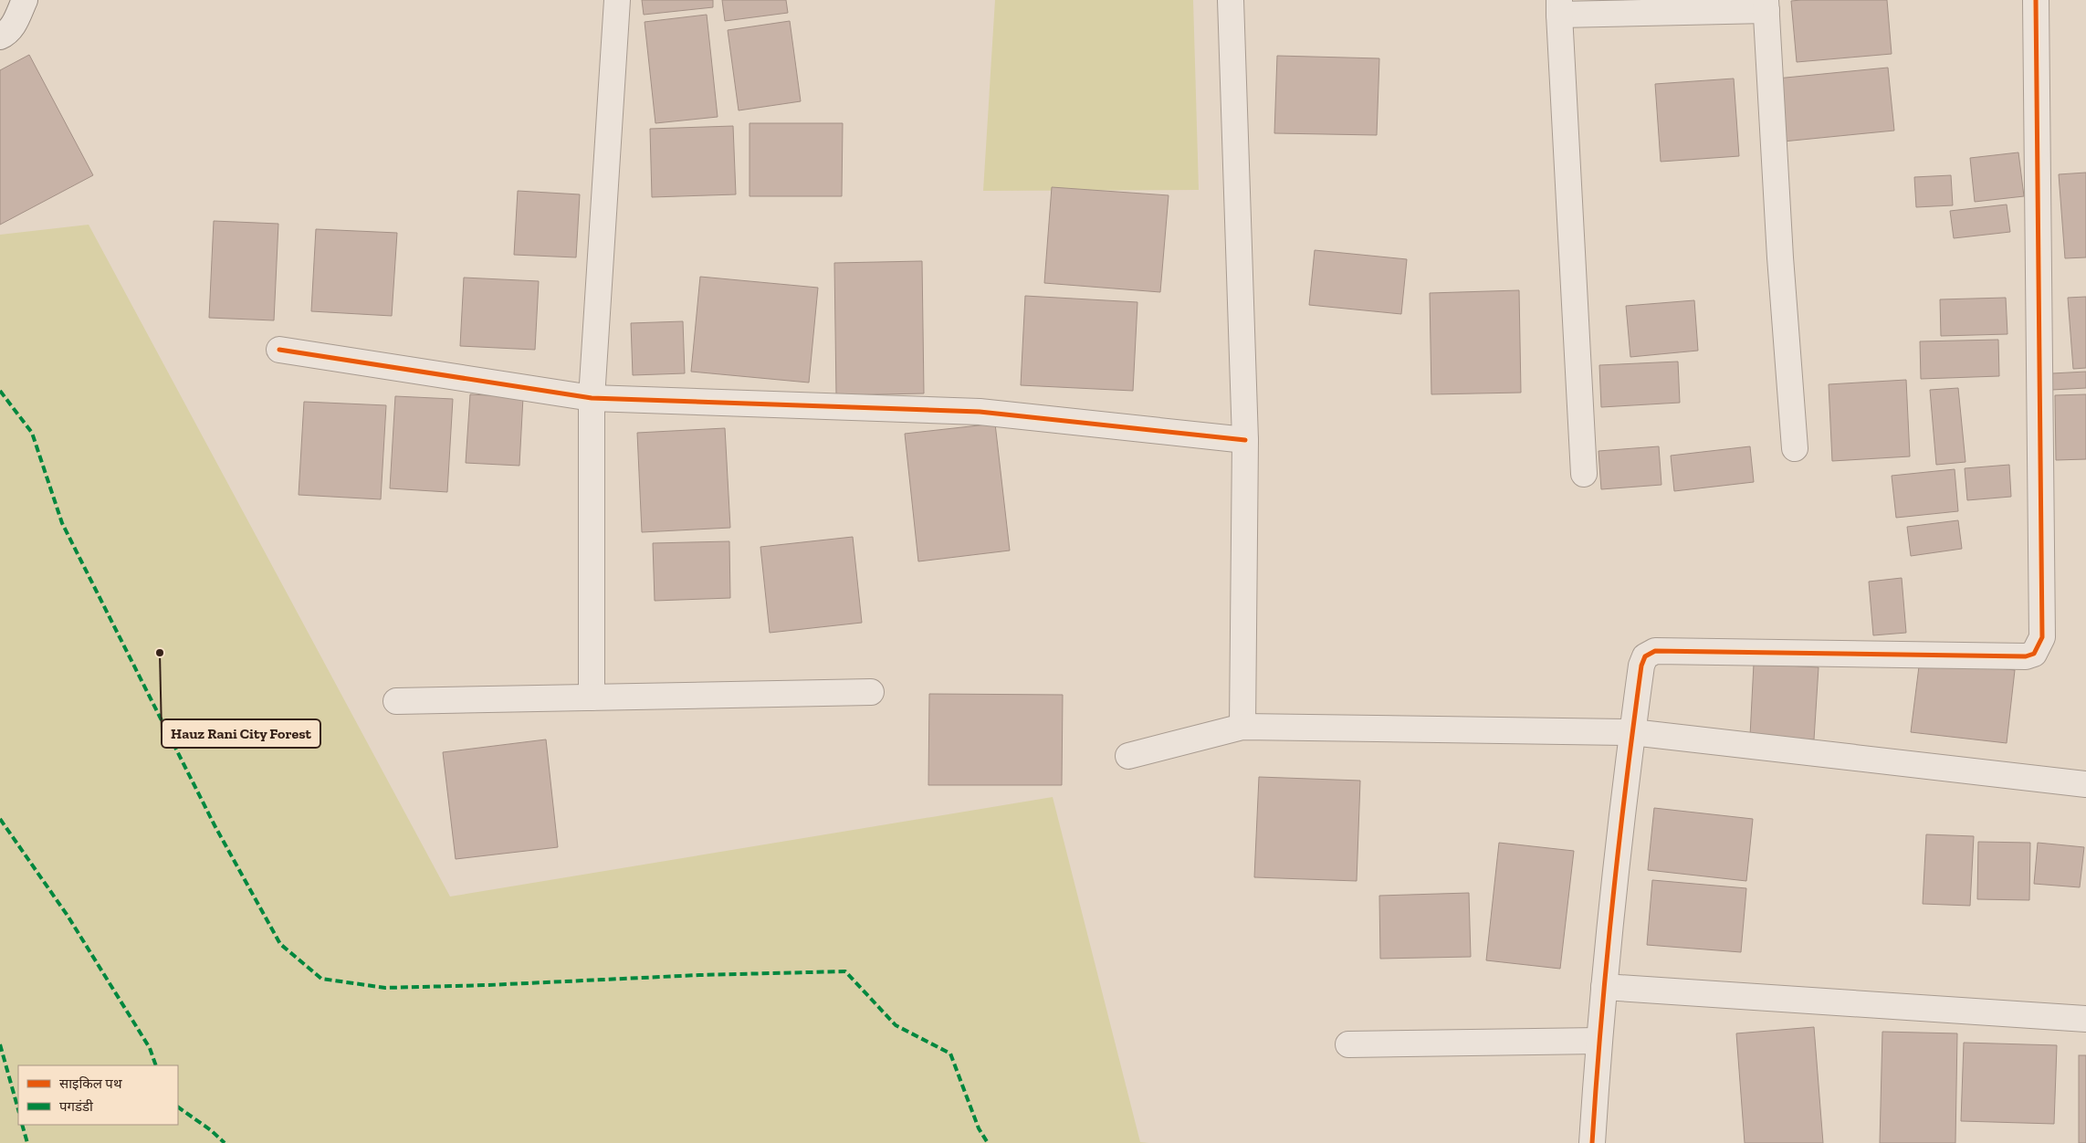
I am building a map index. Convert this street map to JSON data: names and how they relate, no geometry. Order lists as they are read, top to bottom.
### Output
{
  "places": ["Hauz Rani City Forest"],
  "legend": ["साइकिल पथ", "पगडंडी"]
}
